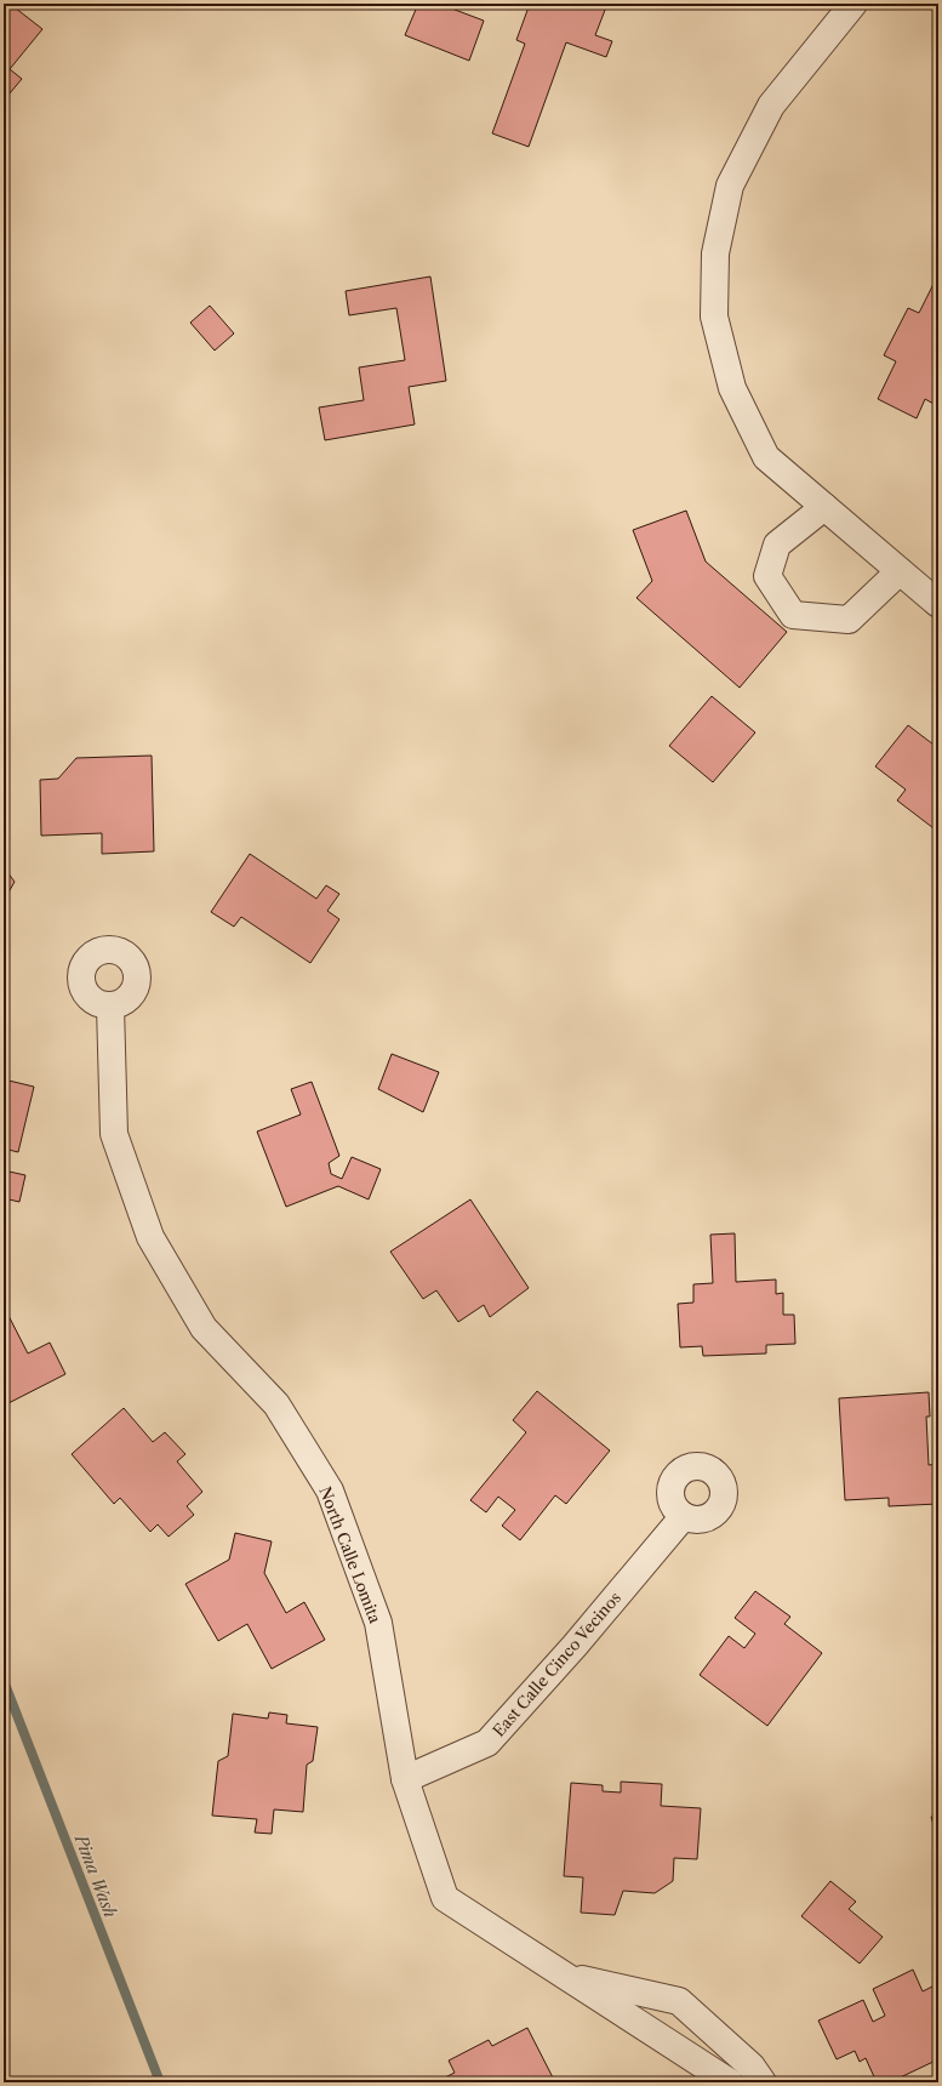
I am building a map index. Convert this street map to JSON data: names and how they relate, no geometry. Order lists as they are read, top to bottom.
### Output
{
  "streets": {
    "street": ["North Calle Lomita", "East Calle Cinco Vecinos"]
  },
  "crossings": [
    ["North Calle Lomita", "East Calle Cinco Vecinos"]
  ],
  "water": ["Pima Wash"]
}
